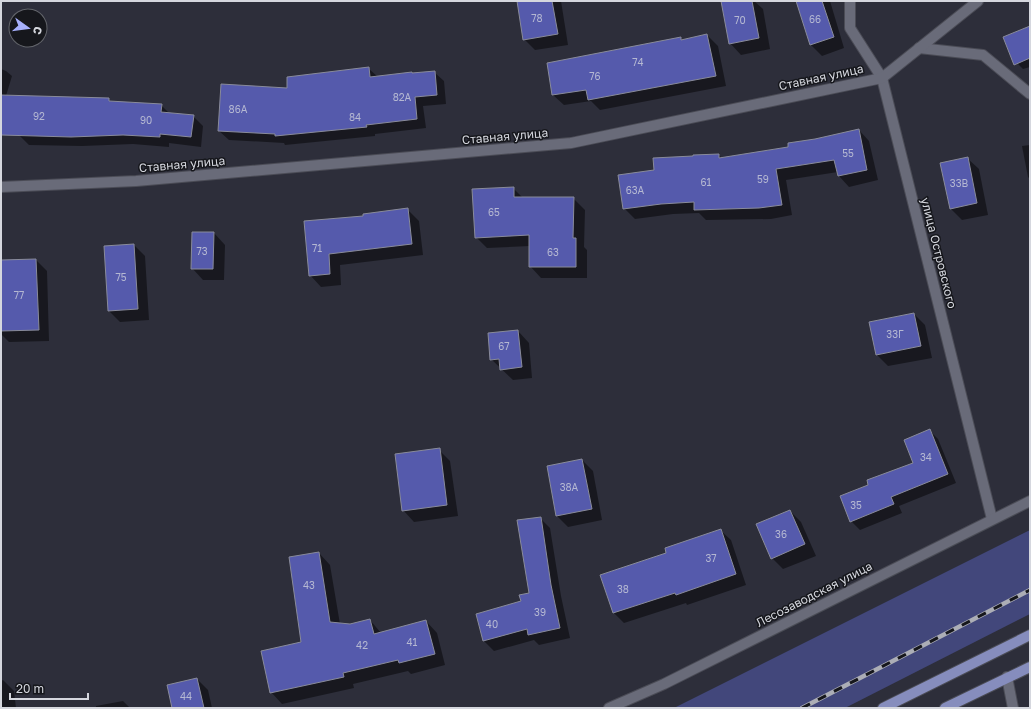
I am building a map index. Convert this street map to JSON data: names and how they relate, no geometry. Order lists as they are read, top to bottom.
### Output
{
  "streets": {
    "street": ["Ставная улица", "улица Островского", "Лесозаводская улица"]
  },
  "crossings": [
    ["Ставная улица", "улица Островского"],
    ["улица Островского", "Лесозаводская улица"]
  ],
  "house_numbers": [
    "78",
    "66",
    "70",
    "74",
    "76",
    "82А",
    "86А",
    "92",
    "84",
    "90",
    "55",
    "59",
    "61",
    "33В",
    "63А",
    "65",
    "71",
    "73",
    "63",
    "75",
    "77",
    "33Г",
    "67",
    "34",
    "38А",
    "35",
    "36",
    "37",
    "43",
    "38",
    "39",
    "40",
    "41",
    "42",
    "44"
  ],
  "scale_bar": "20 m",
  "north": "right"
}
